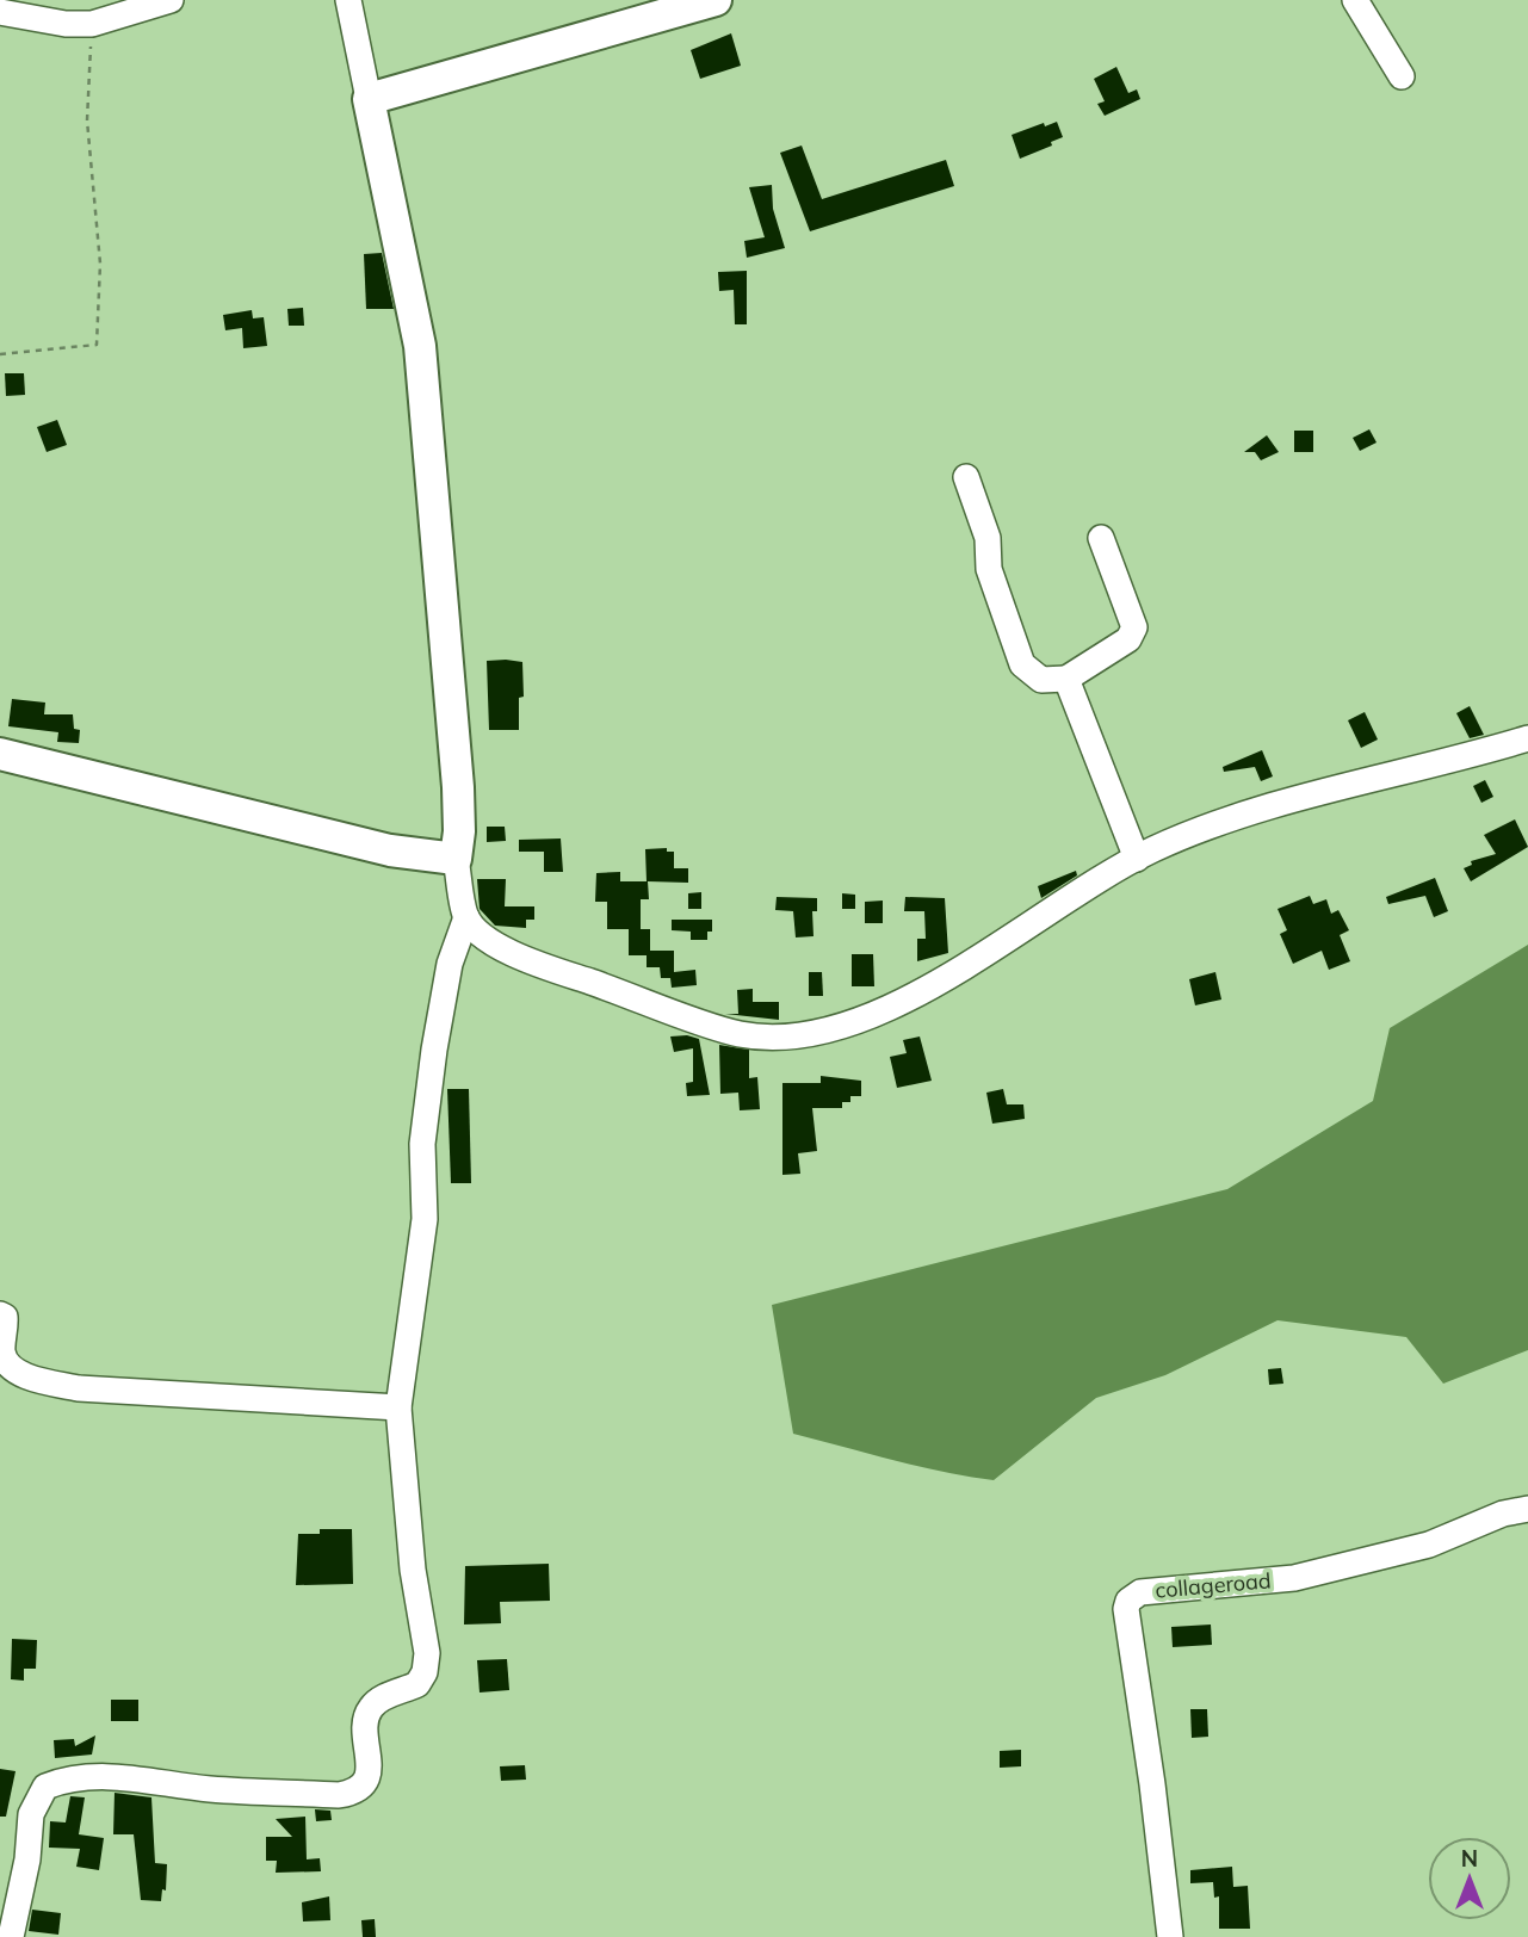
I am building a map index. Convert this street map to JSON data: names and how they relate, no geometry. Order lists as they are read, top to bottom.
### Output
{
  "streets": {
    "street": ["collageroad"]
  },
  "north": "top"
}
